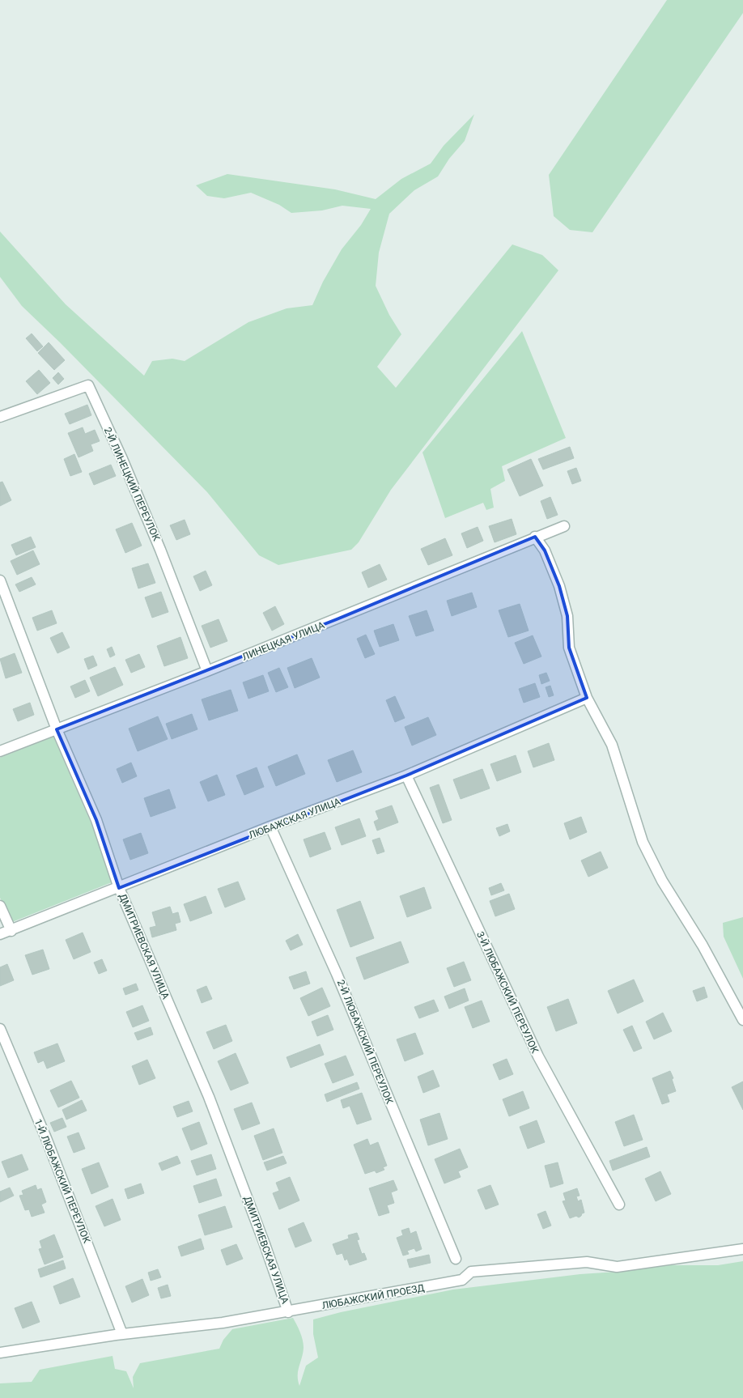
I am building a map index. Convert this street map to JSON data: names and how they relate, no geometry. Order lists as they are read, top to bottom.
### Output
{
  "streets": {
    "street": [
      "2-Й ЛИНЕЦКИЙ ПЕРЕУЛОК",
      "ЛИНЕЦКАЯ УЛИЦА",
      "ЛЮБАЖСКАЯ УЛИЦА",
      "ДМИТРИЕВСКАЯ УЛИЦА",
      "3-Й ЛЮБАЖСКИЙ ПЕРЕУЛОК",
      "2-Й ЛЮБАЖСКИЙ ПЕРЕУЛОК",
      "1-Й ЛЮБАЖСКИЙ ПЕРЕУЛОК",
      "ЛЮБАЖСКИЙ ПРОЕЗД"
    ]
  },
  "crossings": [
    ["2-Й ЛИНЕЦКИЙ ПЕРЕУЛОК", "ЛИНЕЦКАЯ УЛИЦА"],
    ["ЛИНЕЦКАЯ УЛИЦА", "ДМИТРИЕВСКАЯ УЛИЦА"],
    ["ЛЮБАЖСКАЯ УЛИЦА", "ДМИТРИЕВСКАЯ УЛИЦА"],
    ["ЛЮБАЖСКАЯ УЛИЦА", "3-Й ЛЮБАЖСКИЙ ПЕРЕУЛОК"],
    ["ЛЮБАЖСКАЯ УЛИЦА", "2-Й ЛЮБАЖСКИЙ ПЕРЕУЛОК"],
    ["ДМИТРИЕВСКАЯ УЛИЦА", "ЛЮБАЖСКИЙ ПРОЕЗД"],
    ["1-Й ЛЮБАЖСКИЙ ПЕРЕУЛОК", "ЛЮБАЖСКИЙ ПРОЕЗД"]
  ]
}
